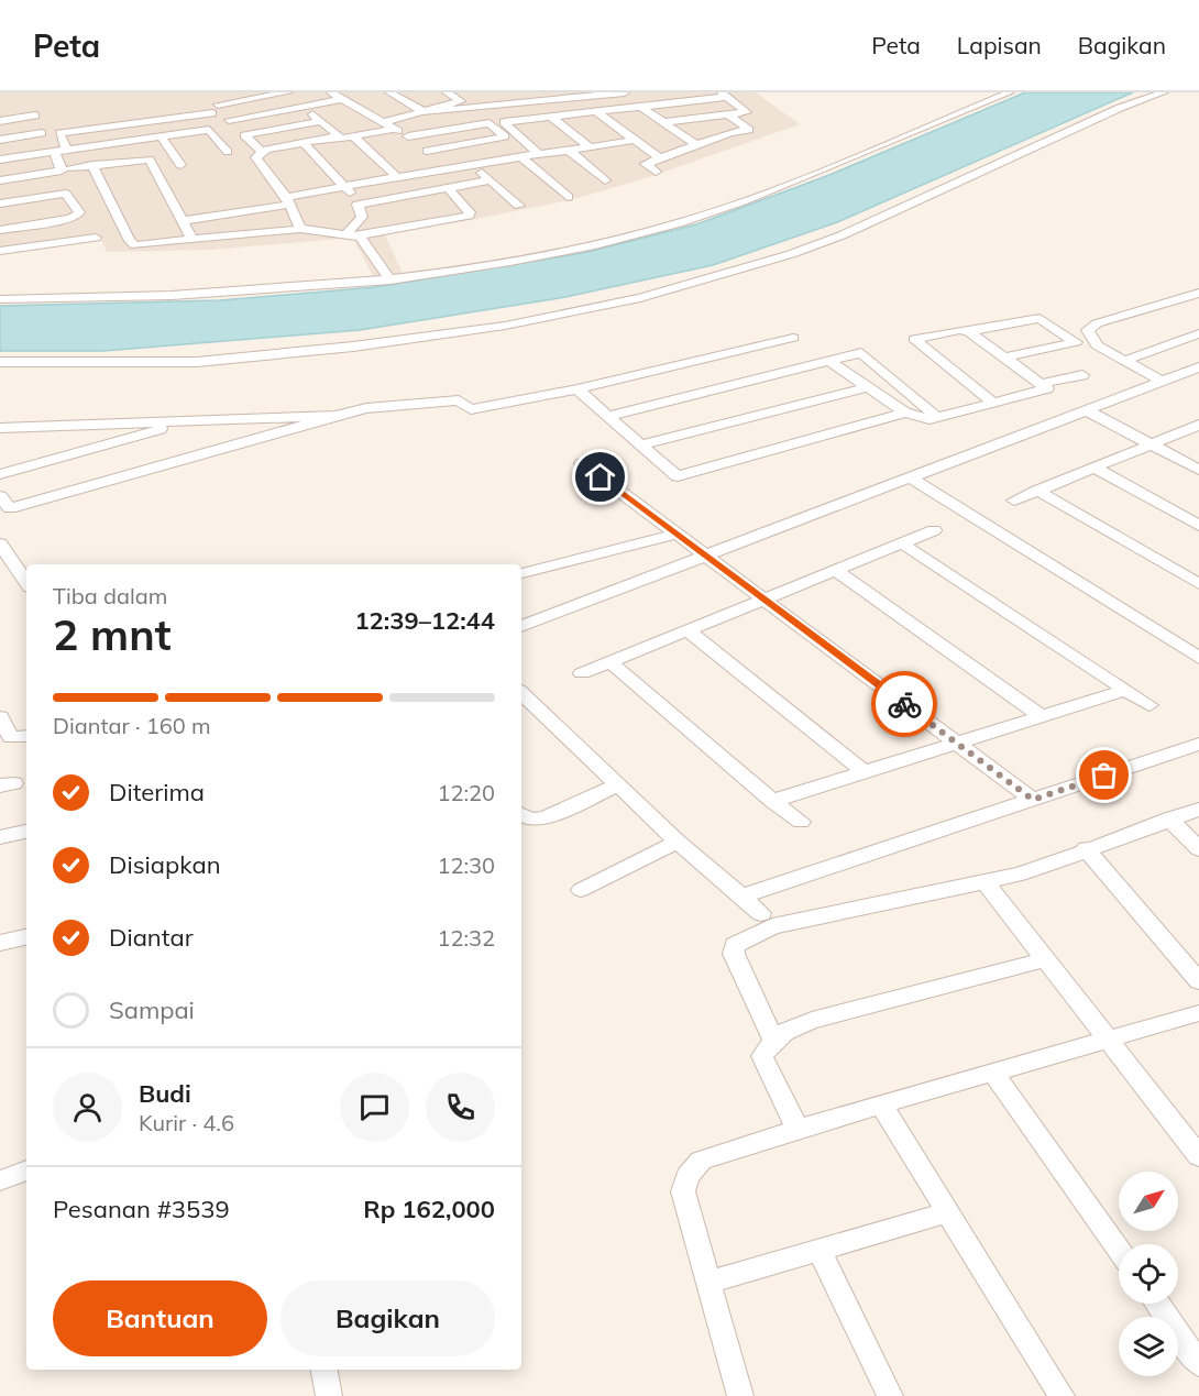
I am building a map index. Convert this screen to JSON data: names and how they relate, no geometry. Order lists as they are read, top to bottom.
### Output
{
  "north": "top right",
  "page": {
    "header": "Peta",
    "nav": ["Peta", "Lapisan", "Bagikan"],
    "heading": ["2 mnt", "Tiba dalam", "12:39–12:44"],
    "panel": [
      "Budi",
      "Kurir · 4.6",
      "Pesanan #3539",
      "Rp 162,000"
    ],
    "bar": "Diantar · 160 m",
    "list": [
      ["Diterima", "12:20"],
      ["Disiapkan", "12:30"],
      ["Diantar", "12:32"],
      "Sampai"
    ],
    "buttons": ["Bantuan", "Bagikan"]
  }
}
